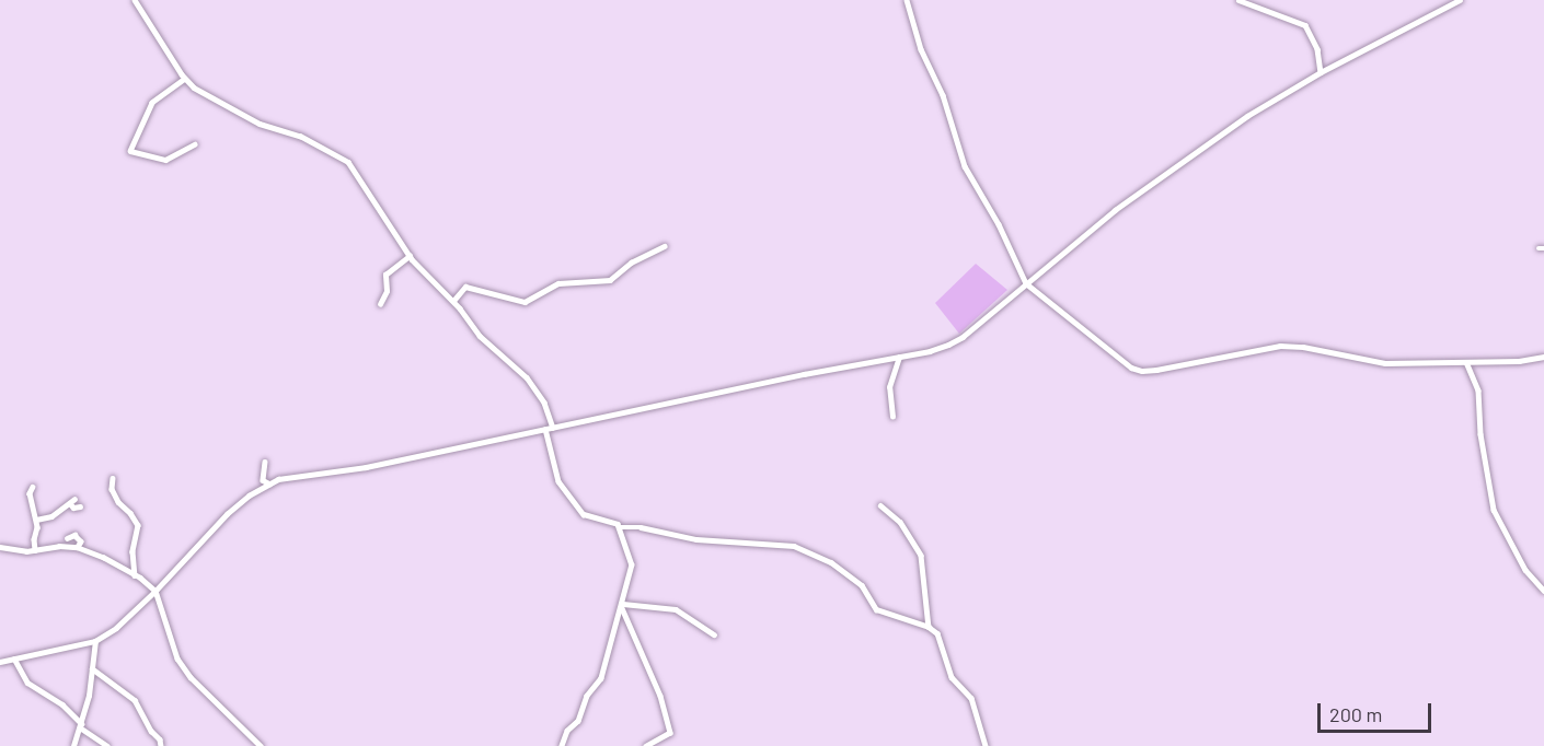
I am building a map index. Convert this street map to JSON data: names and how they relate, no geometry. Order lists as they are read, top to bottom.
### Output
{
  "scale_bar": "200 m"
}
